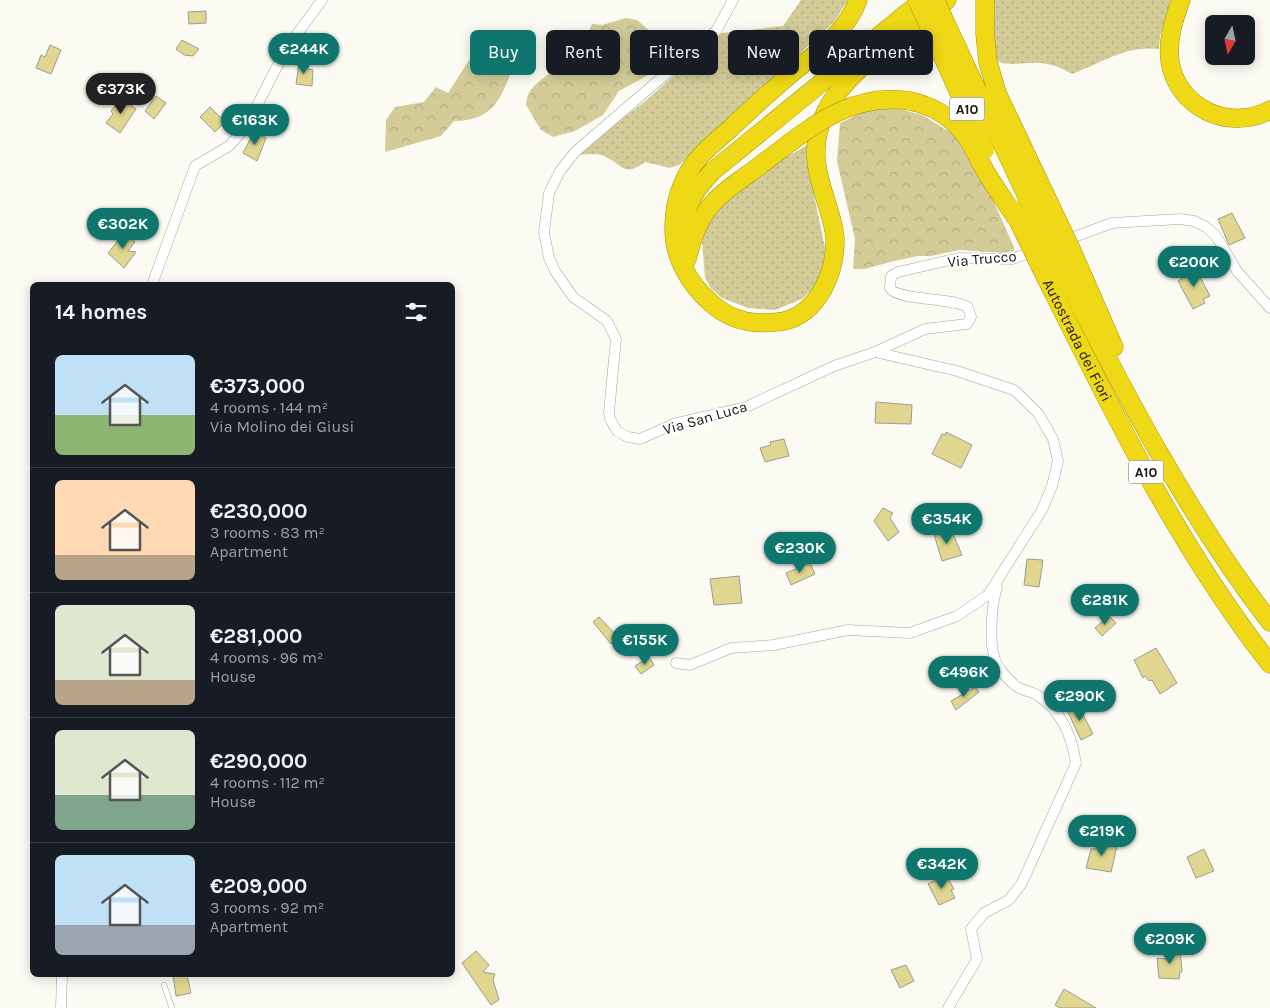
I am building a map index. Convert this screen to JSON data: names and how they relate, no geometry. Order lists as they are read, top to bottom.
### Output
{
  "streets": {
    "highway": ["A10", "Autostrada dei Fiori"],
    "street": ["Via Trucco", "Via San Luca"]
  },
  "crossings": [
    ["Via Trucco", "Via San Luca"]
  ],
  "north": "bottom",
  "page": {
    "chip": [
      "Buy",
      "Rent",
      "Filters",
      "New",
      "Apartment"
    ],
    "price": [
      "€244K",
      "€373K",
      "€163K",
      "€302K",
      "€200K",
      "€354K",
      "€230K",
      "€281K",
      "€155K",
      "€496K",
      "€290K",
      "€219K",
      "€342K",
      "€209K"
    ],
    "heading": "14 homes",
    "list": [
      {
        "name": "€373,000",
        "note": "4 rooms · 144 m² · Via Molino dei Giusi"
      },
      {
        "name": "€230,000",
        "note": "3 rooms · 83 m² · Apartment"
      },
      {
        "name": "€281,000",
        "note": "4 rooms · 96 m² · House"
      },
      {
        "name": "€290,000",
        "note": "4 rooms · 112 m² · House"
      },
      {
        "name": "€209,000",
        "note": "3 rooms · 92 m² · Apartment"
      }
    ]
  }
}
